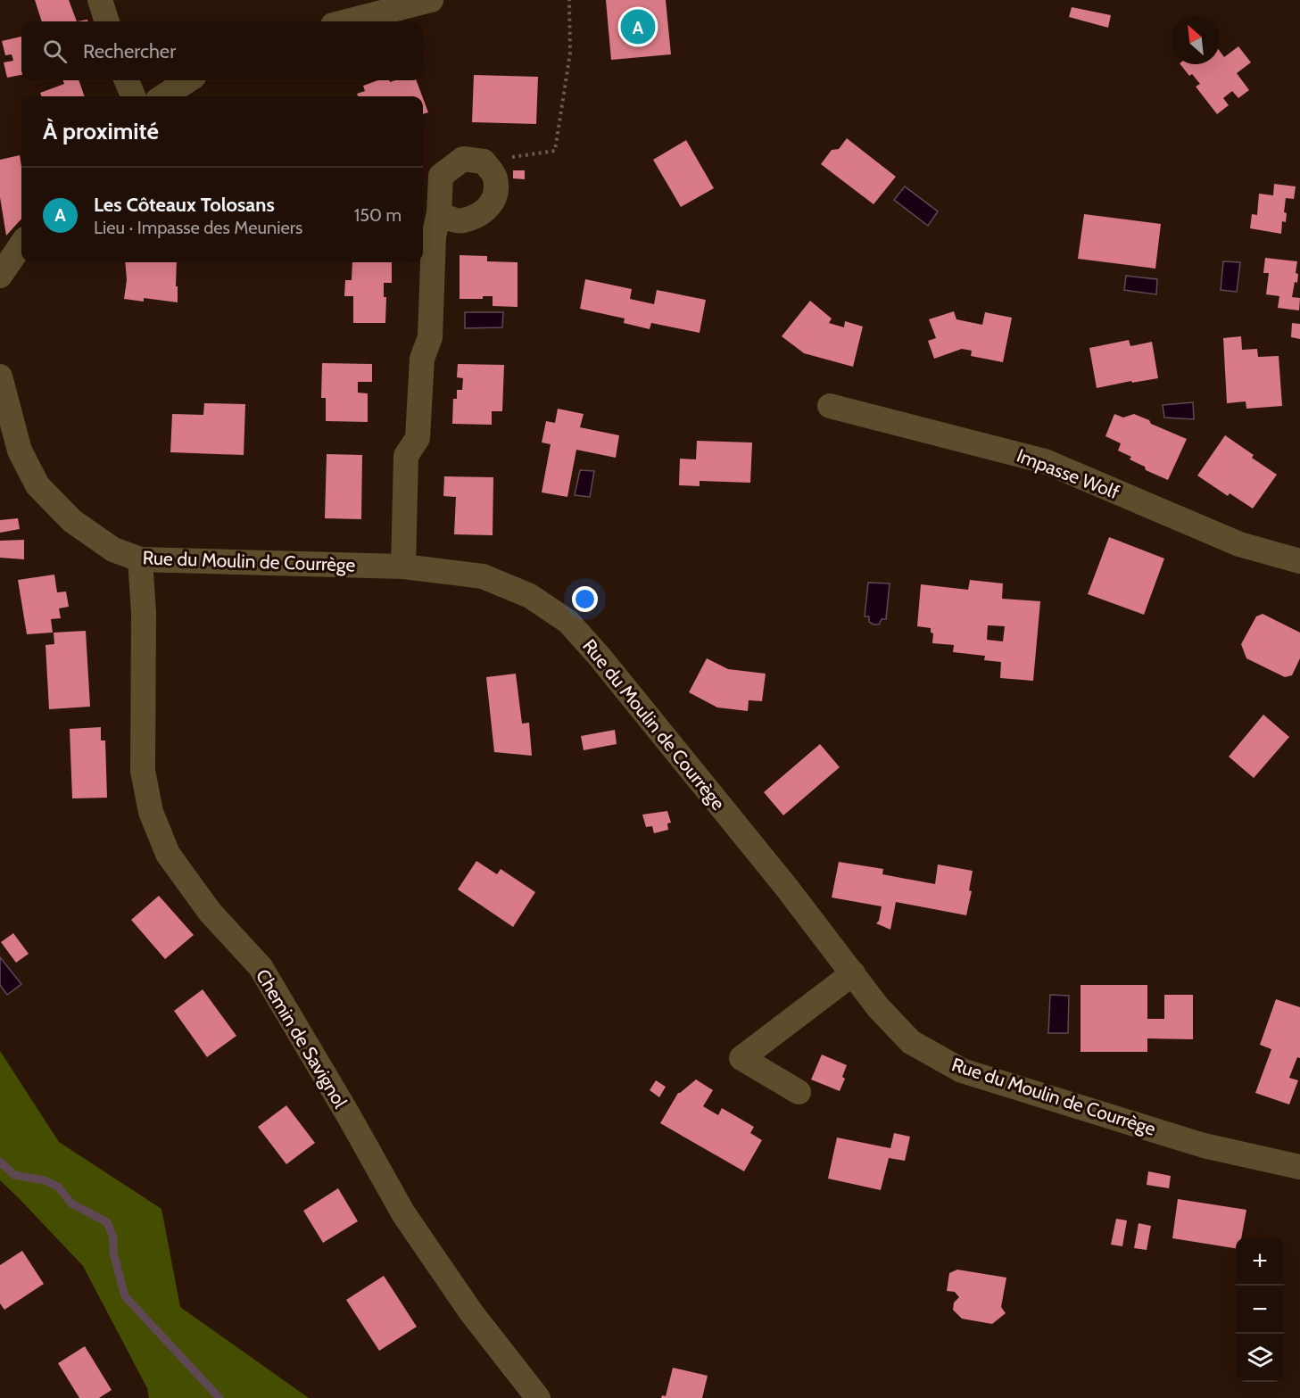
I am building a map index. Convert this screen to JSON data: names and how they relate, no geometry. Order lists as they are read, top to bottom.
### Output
{
  "streets": {
    "street": ["Impasse Wolf", "Rue du Moulin de Courrège", "Chemin de Savignol"]
  },
  "crossings": [
    ["Rue du Moulin de Courrège", "Chemin de Savignol"]
  ],
  "north": "top left",
  "page": {
    "pins": "A",
    "search": "Rechercher",
    "heading": "À proximité",
    "list": [
      {
        "mark": "A",
        "name": "Les Côteaux Tolosans",
        "note": "Lieu · Impasse des Meuniers",
        "value": "150 m"
      }
    ],
    "map_buttons": ["+", "−"]
  }
}
